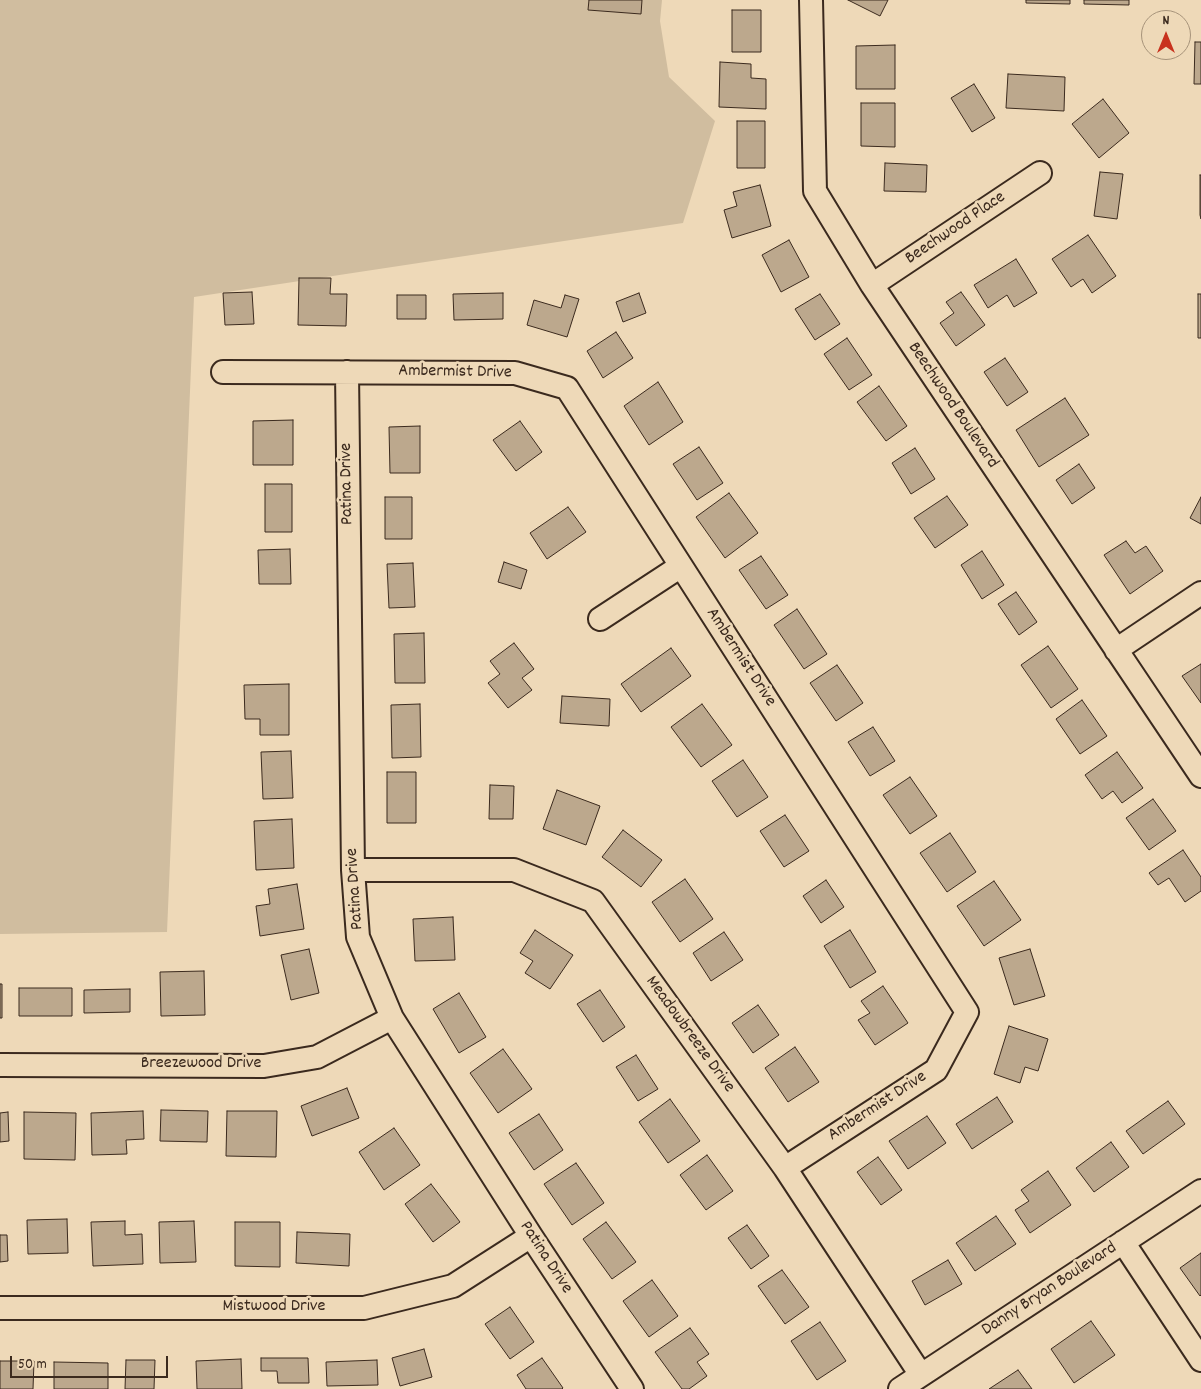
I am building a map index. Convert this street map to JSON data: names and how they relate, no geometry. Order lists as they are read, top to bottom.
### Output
{
  "streets": {
    "street": [
      "Beechwood Place",
      "Ambermist Drive",
      "Beechwood Boulevard",
      "Patina Drive",
      "Meadowbreeze Drive",
      "Breezewood Drive",
      "Danny Bryan Boulevard",
      "Mistwood Drive"
    ]
  },
  "crossings": [
    ["Beechwood Place", "Beechwood Boulevard"],
    ["Ambermist Drive", "Patina Drive"],
    ["Ambermist Drive", "Meadowbreeze Drive"],
    ["Patina Drive", "Meadowbreeze Drive"],
    ["Patina Drive", "Breezewood Drive"],
    ["Patina Drive", "Mistwood Drive"],
    ["Meadowbreeze Drive", "Danny Bryan Boulevard"]
  ],
  "scale_bar": "50 m",
  "north": "top"
}
